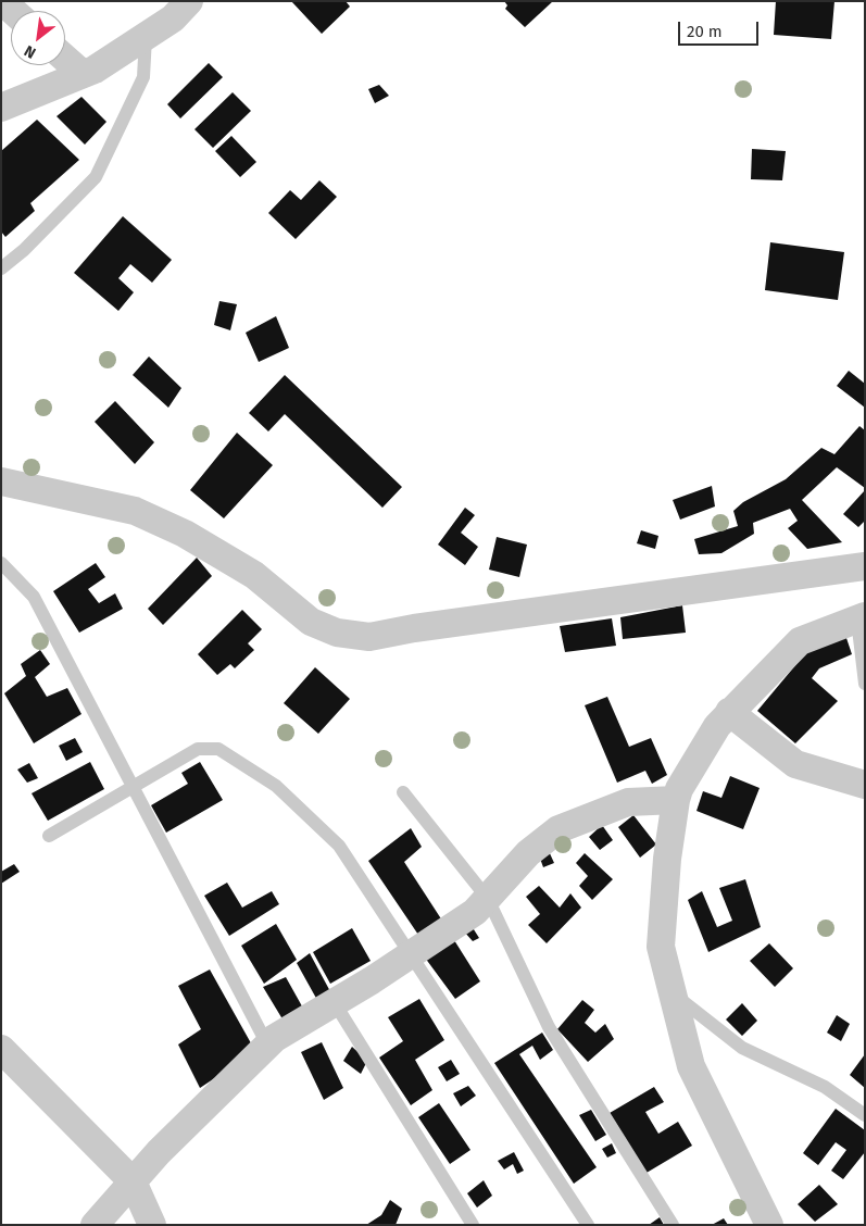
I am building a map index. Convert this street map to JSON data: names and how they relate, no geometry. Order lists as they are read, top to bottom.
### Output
{
  "scale_bar": "20 m",
  "north": "bottom left"
}
